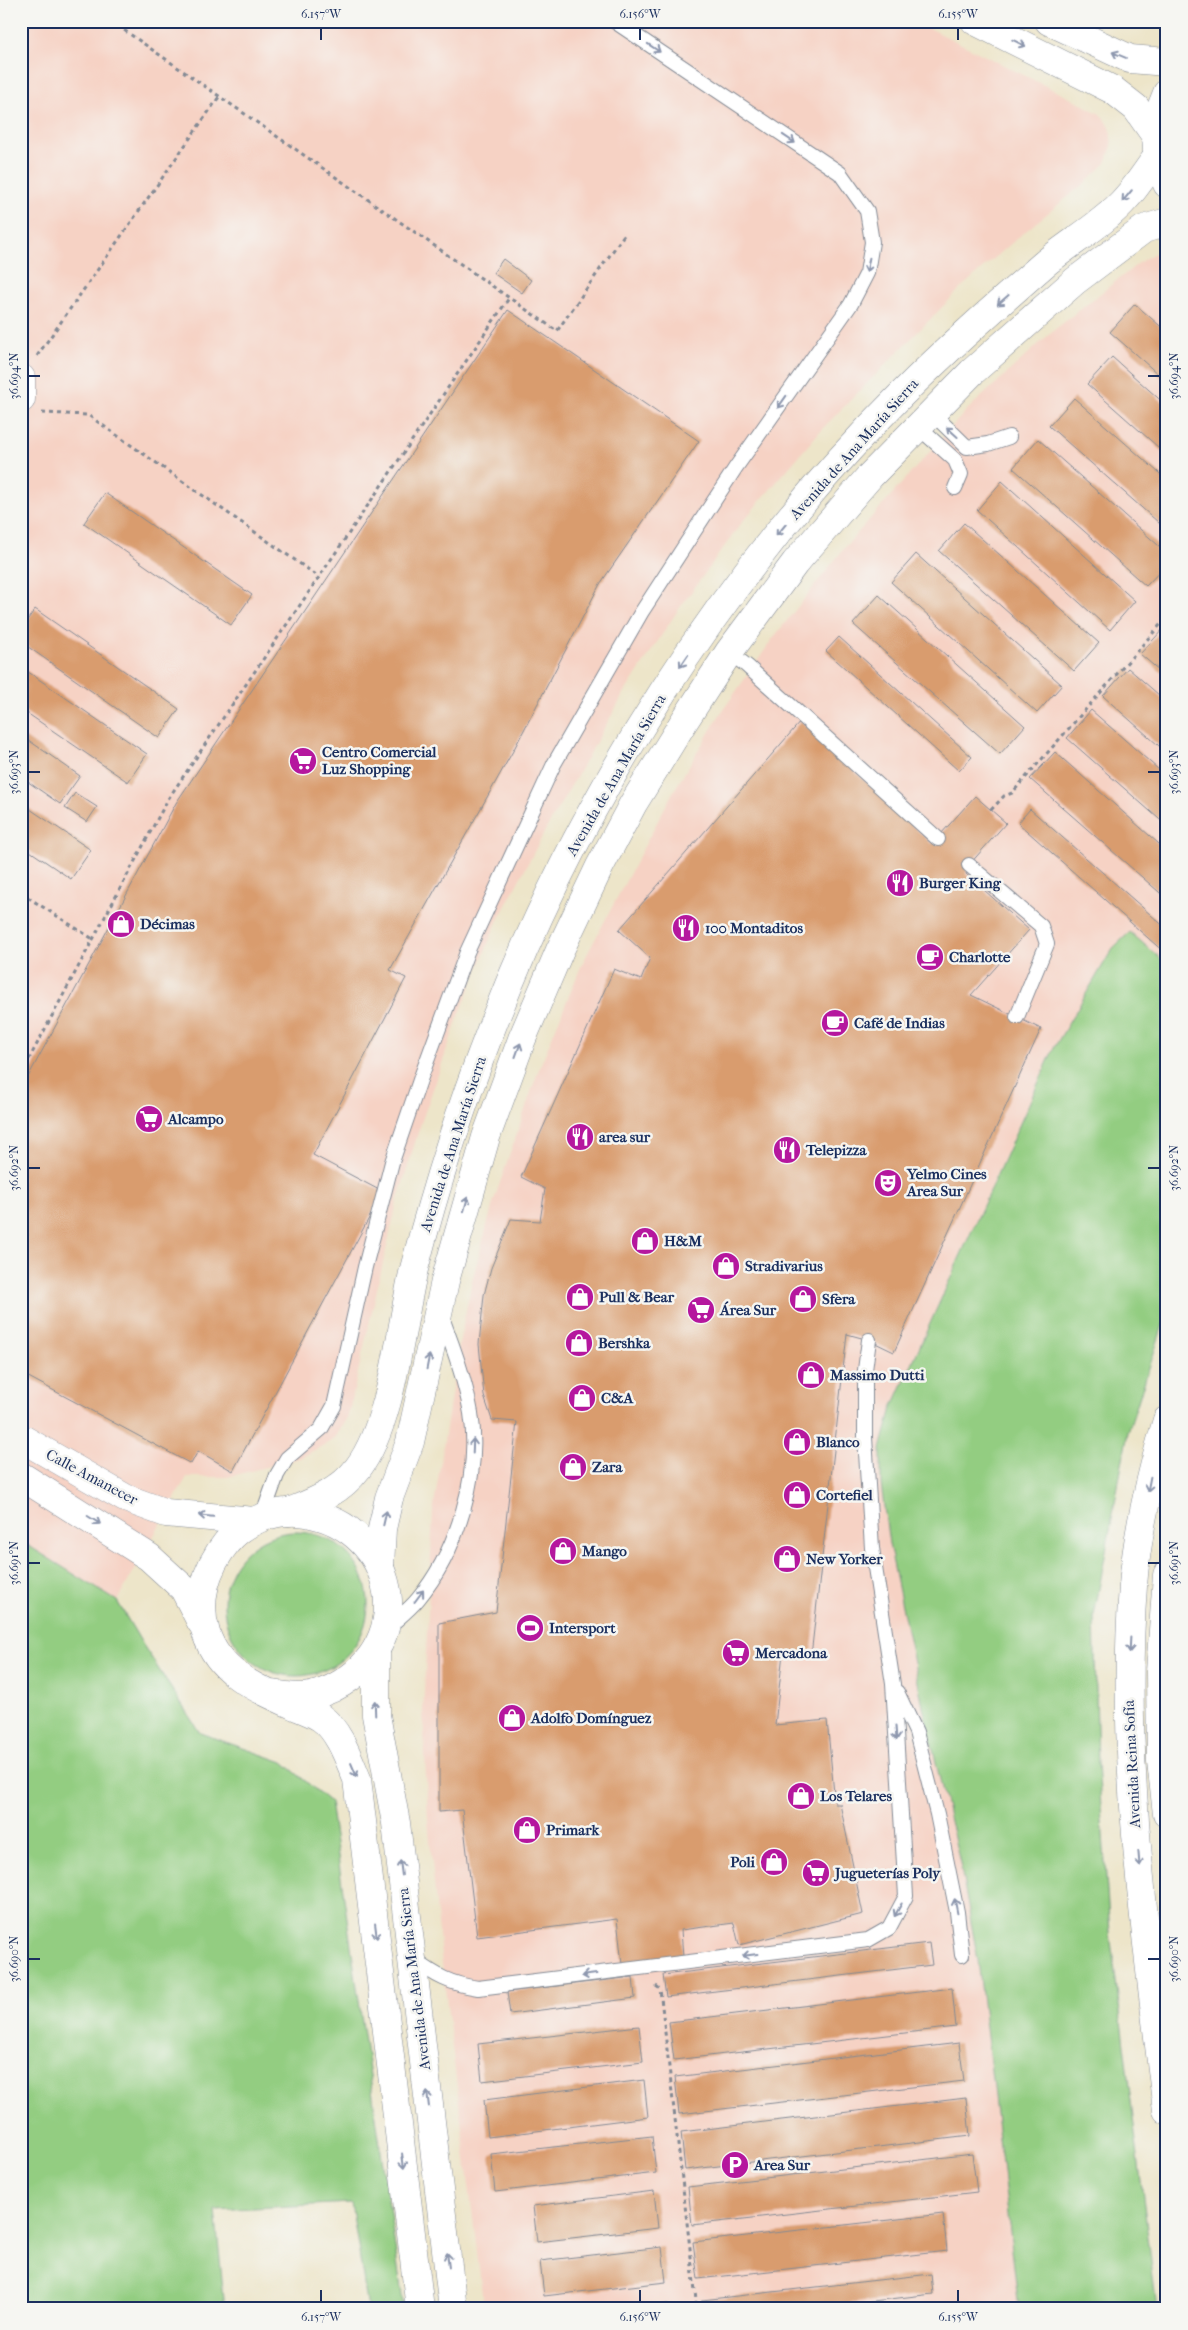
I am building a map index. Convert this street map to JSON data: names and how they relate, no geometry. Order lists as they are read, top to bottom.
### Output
{
  "streets": {
    "street": ["Avenida de Ana María Sierra", "Calle Amanecer", "Avenida Reina Sofía"]
  },
  "crossings": [
    ["Avenida de Ana María Sierra", "Calle Amanecer"]
  ],
  "one_way": ["Calle Amanecer"],
  "places": {
    "supermarket": [
      "Centro Comercial Luz Shopping",
      "Alcampo",
      "Área Sur",
      "Mercadona",
      "Jugueterías Poly"
    ],
    "restaurant": [
      "Burger King",
      "100 Montaditos",
      "area sur",
      "Telepizza"
    ],
    "shop": [
      "Décimas",
      "H&M",
      "Stradivarius",
      "Pull & Bear",
      "Sfera",
      "Bershka",
      "Massimo Dutti",
      "C&A",
      "Blanco",
      "Zara",
      "Cortefiel",
      "Mango",
      "New Yorker",
      "Adolfo Domínguez",
      "Los Telares",
      "Primark",
      "Poli"
    ],
    "cafe": ["Charlotte", "Café de Indias"],
    "theatre": ["Yelmo Cines Area Sur"],
    "sports": ["Intersport"],
    "parking": ["Area Sur"]
  },
  "coordinates": [
    "6.157°W",
    "6.156°W",
    "6.155°W",
    "36.694°N",
    "36.693°N",
    "36.692°N",
    "36.691°N",
    "36.690°N"
  ]
}
